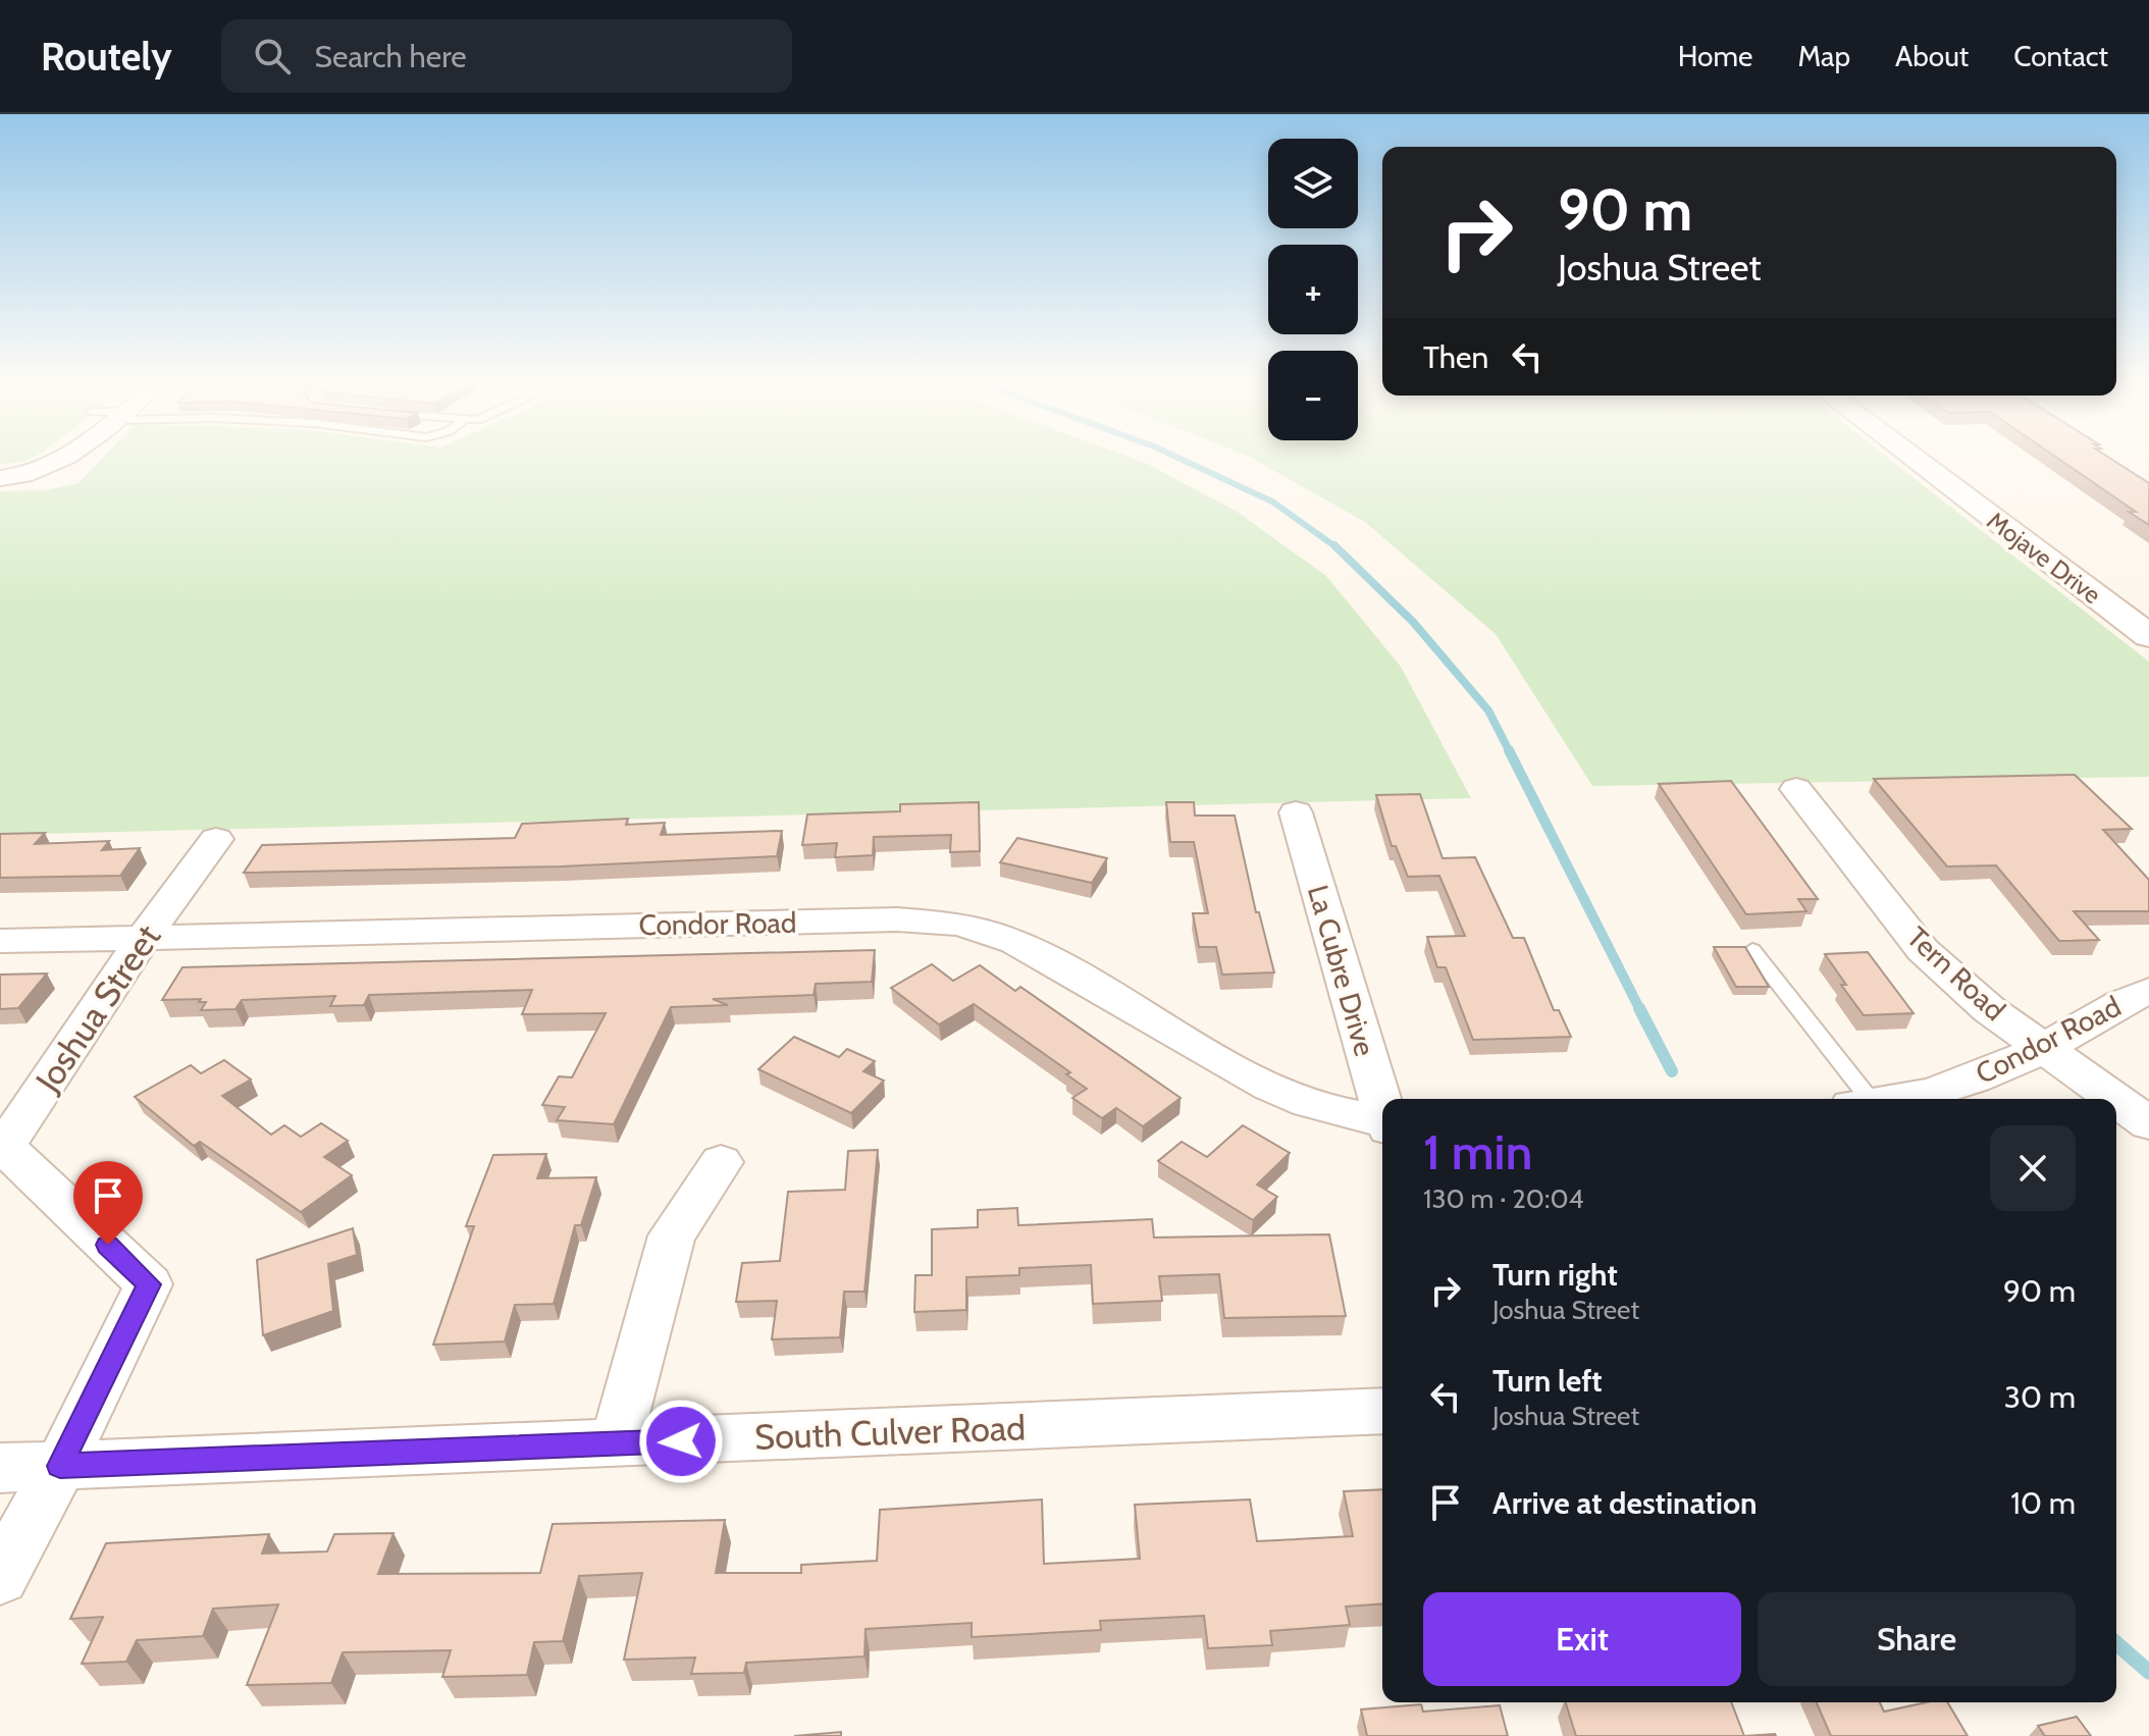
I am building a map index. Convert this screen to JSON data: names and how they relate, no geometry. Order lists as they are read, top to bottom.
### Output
{
  "streets": {
    "main road": ["Mojave Drive"],
    "street": [
      "Condor Road",
      "La Cubre Drive",
      "Tern Road",
      "Joshua Street",
      "South Culver Road"
    ]
  },
  "crossings": [
    ["Condor Road", "Tern Road"],
    ["Condor Road", "Joshua Street"],
    ["Joshua Street", "South Culver Road"]
  ],
  "page": {
    "header": "Routely",
    "search": "Search here",
    "nav": [
      "Home",
      "Map",
      "About",
      "Contact"
    ],
    "map_buttons": ["+", "−"],
    "turn": ["90 m", "Joshua Street"],
    "then": "Then",
    "heading": ["1 min", "130 m · 20:04"],
    "list": [
      {
        "name": "Turn right",
        "note": "Joshua Street",
        "value": "90 m"
      },
      {
        "name": "Turn left",
        "note": "Joshua Street",
        "value": "30 m"
      },
      {
        "name": "Arrive at destination",
        "value": "10 m"
      }
    ],
    "buttons": ["Exit", "Share"]
  }
}
